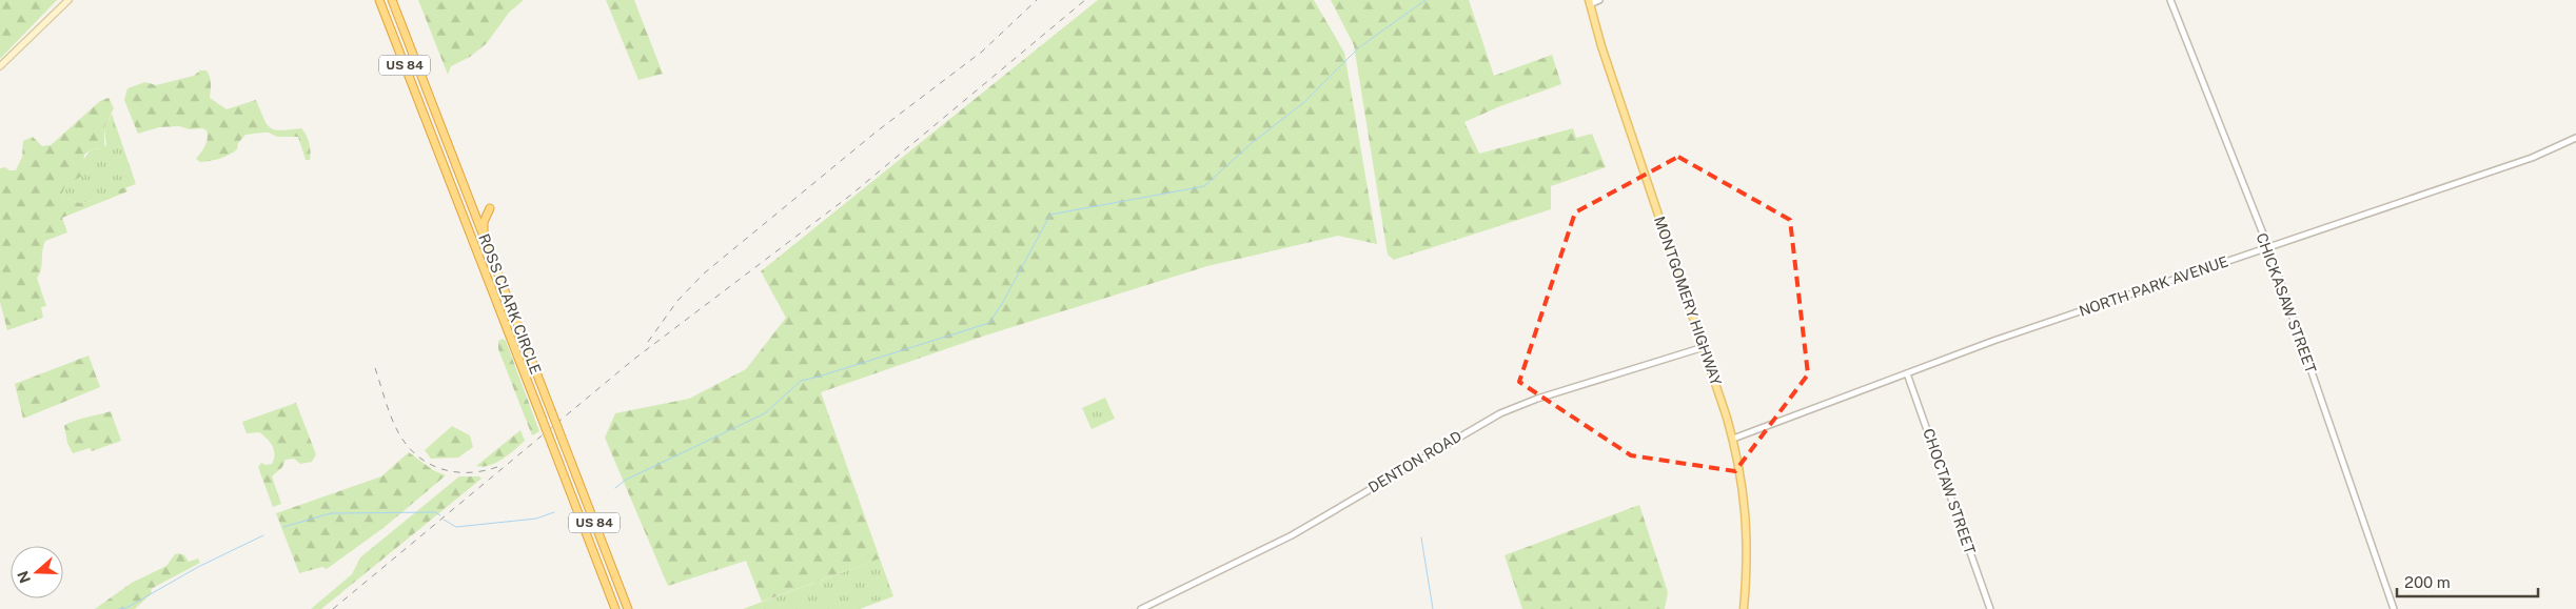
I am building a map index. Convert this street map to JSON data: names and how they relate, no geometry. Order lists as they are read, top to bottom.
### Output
{
  "streets": {
    "highway": ["US 84", "ROSS CLARK CIRCLE"],
    "main road": ["MONTGOMERY HIGHWAY"],
    "street": [
      "NORTH PARK AVENUE",
      "CHICKASAW STREET",
      "DENTON ROAD",
      "CHOCTAW STREET"
    ]
  },
  "crossings": [
    ["NORTH PARK AVENUE", "MONTGOMERY HIGHWAY"],
    ["NORTH PARK AVENUE", "CHICKASAW STREET"],
    ["NORTH PARK AVENUE", "CHOCTAW STREET"],
    ["MONTGOMERY HIGHWAY", "DENTON ROAD"]
  ],
  "scale_bar": "200 m",
  "north": "left"
}
